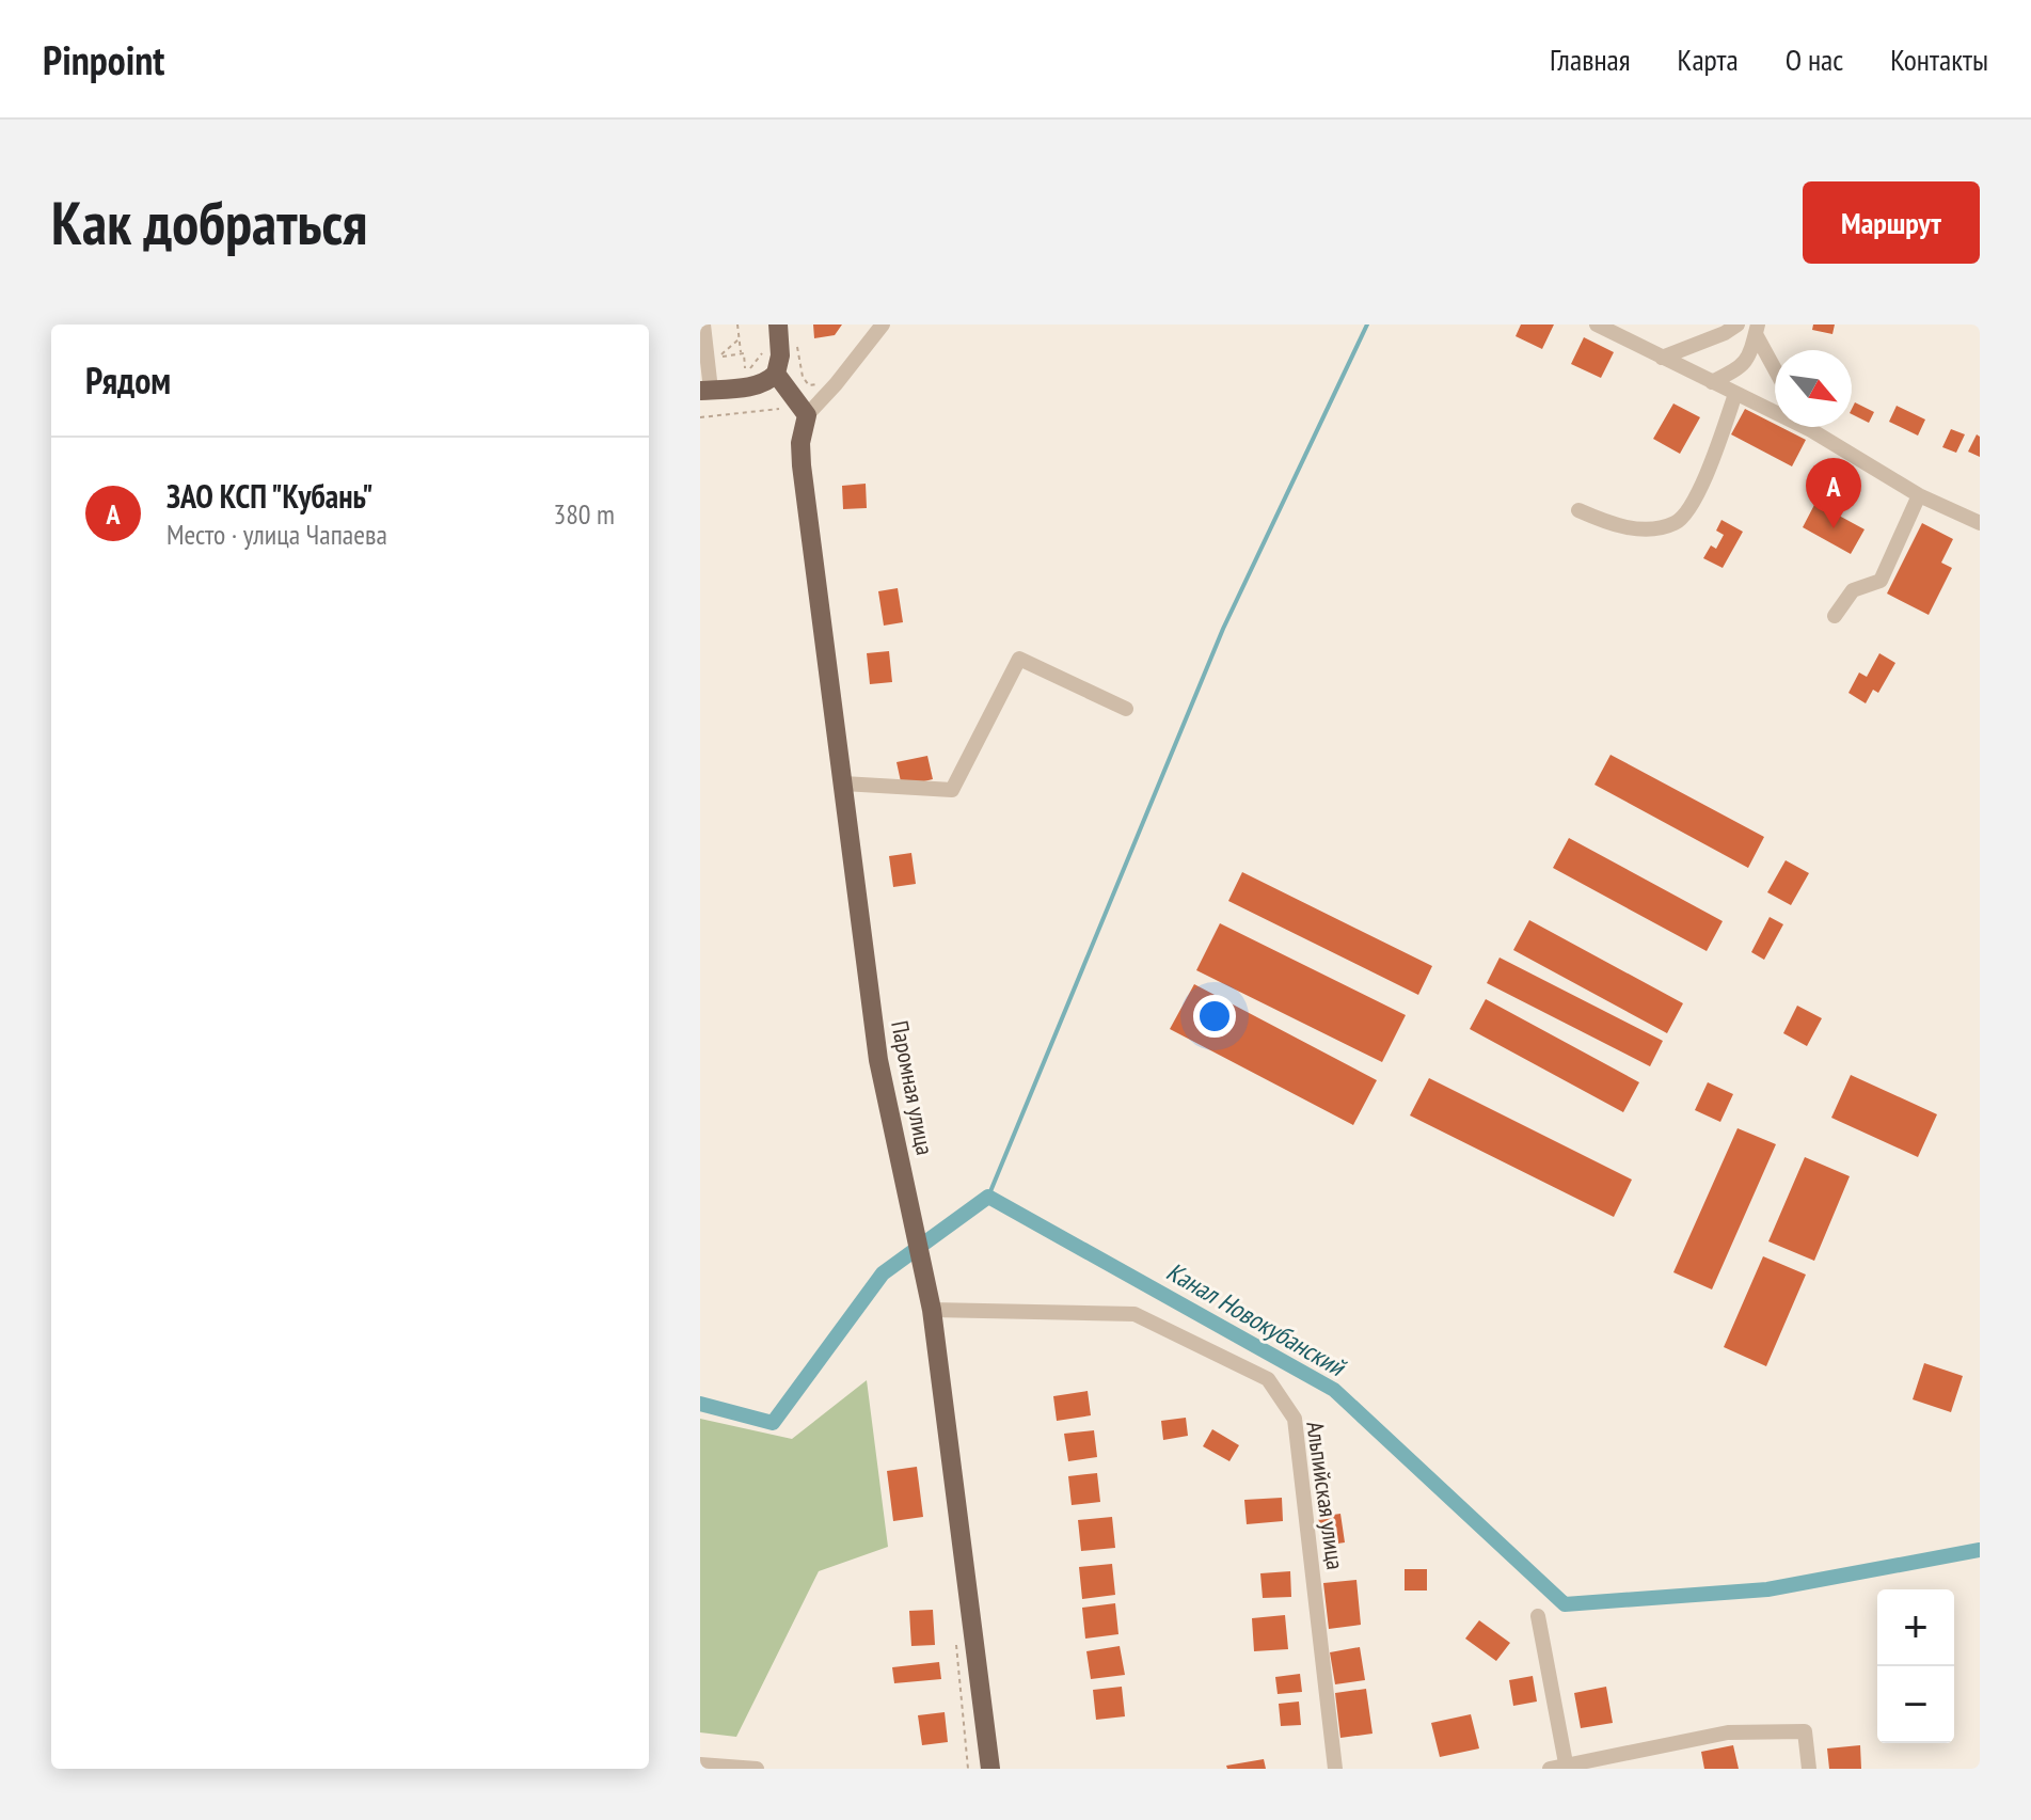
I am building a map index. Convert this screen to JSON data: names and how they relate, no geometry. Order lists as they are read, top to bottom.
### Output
{
  "streets": {
    "main road": ["Паромная улица"],
    "street": ["Альпийская улица"]
  },
  "crossings": [
    ["Паромная улица", "Альпийская улица"]
  ],
  "water": ["Канал Новокубанский"],
  "north": "bottom right",
  "page": {
    "header": "Pinpoint",
    "nav": [
      "Главная",
      "Карта",
      "О нас",
      "Контакты"
    ],
    "buttons": "Маршрут",
    "title": "Как добраться",
    "heading": "Рядом",
    "list": [
      {
        "mark": "A",
        "name": "ЗАО КСП \"Кубань\"",
        "note": "Место · улица Чапаева",
        "value": "380 m"
      }
    ],
    "pins": "A",
    "map_buttons": ["+", "−"]
  }
}
